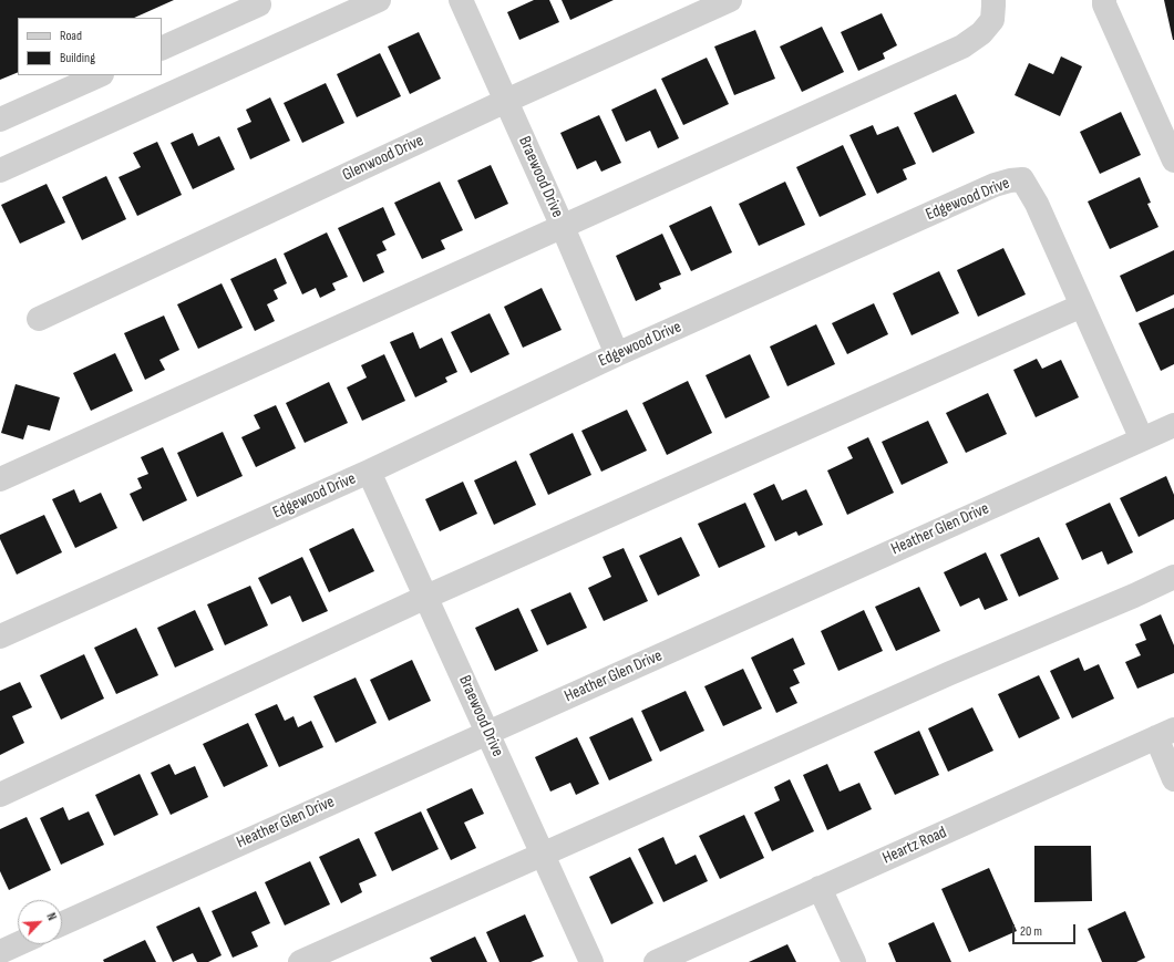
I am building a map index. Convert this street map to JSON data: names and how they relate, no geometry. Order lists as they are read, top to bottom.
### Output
{
  "streets": {
    "street": [
      "Glenwood Drive",
      "Braewood Drive",
      "Edgewood Drive",
      "Heather Glen Drive",
      "Heartz Road"
    ]
  },
  "crossings": [
    ["Glenwood Drive", "Braewood Drive"],
    ["Braewood Drive", "Edgewood Drive"],
    ["Braewood Drive", "Heather Glen Drive"],
    ["Edgewood Drive", "Heather Glen Drive"]
  ],
  "legend": ["Road", "Building"],
  "scale_bar": "20 m",
  "north": "top right"
}
